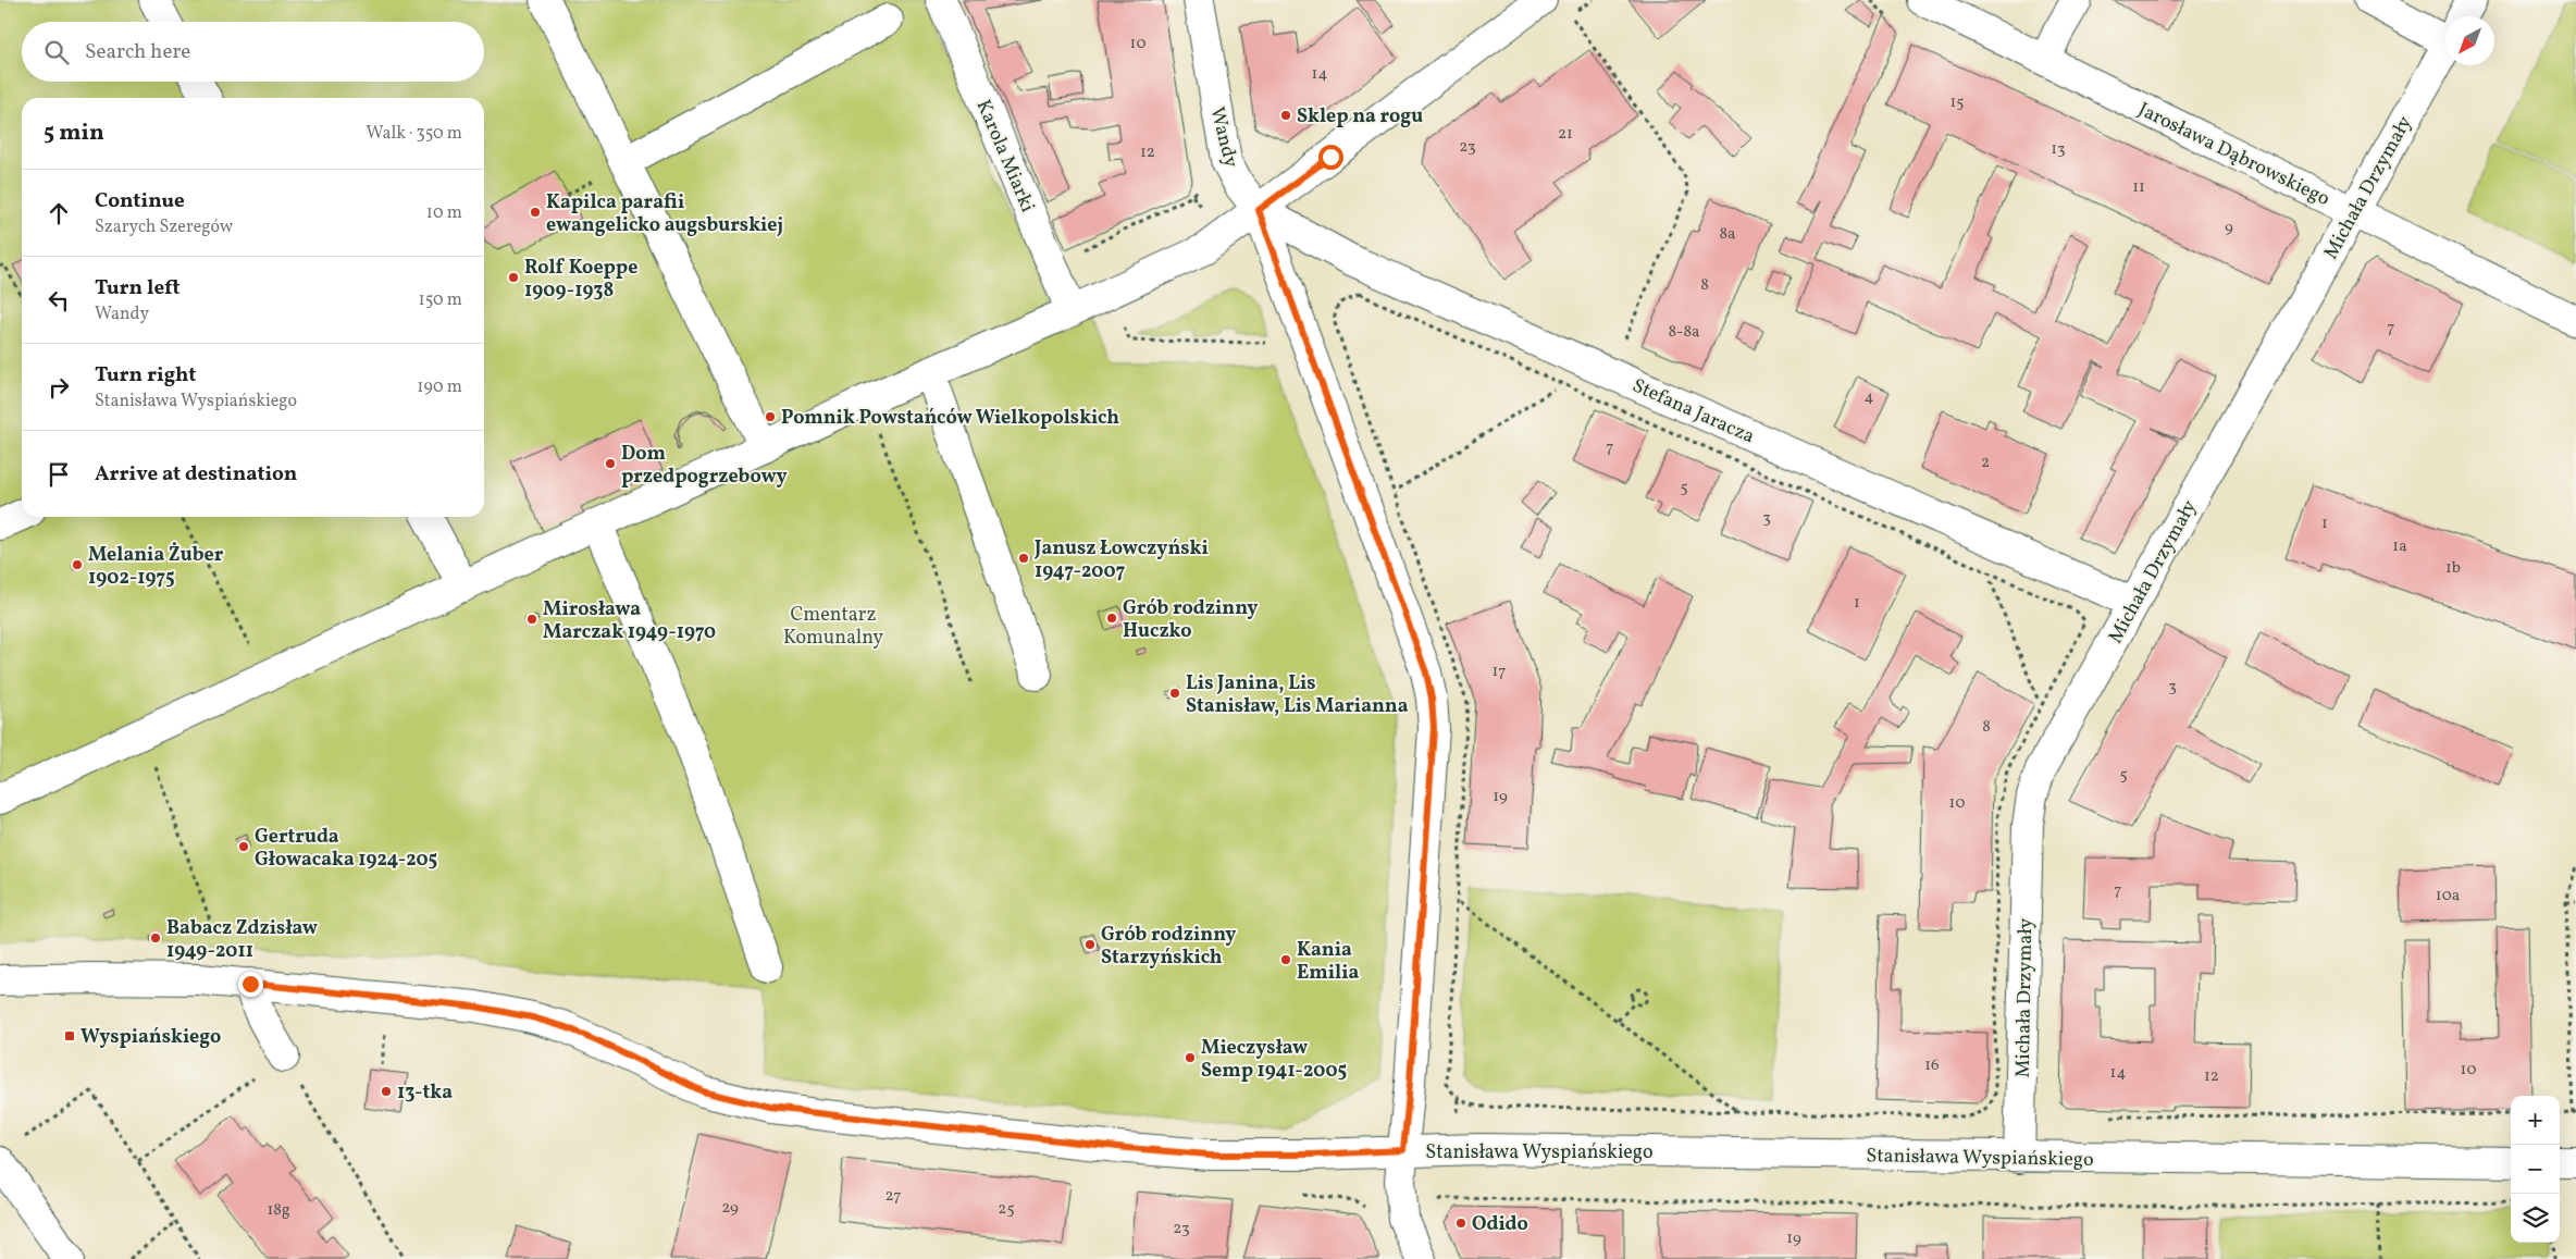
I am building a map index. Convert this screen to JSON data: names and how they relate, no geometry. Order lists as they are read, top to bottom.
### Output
{
  "streets": {
    "street": [
      "Wandy",
      "Jarosława Dąbrowskiego",
      "Karola Miarki",
      "Michała Drzymały",
      "Stefana Jaracza",
      "Stanisława Wyspiańskiego"
    ]
  },
  "crossings": [
    ["Wandy", "Stefana Jaracza"],
    ["Wandy", "Stanisława Wyspiańskiego"],
    ["Jarosława Dąbrowskiego", "Michała Drzymały"],
    ["Michała Drzymały", "Stefana Jaracza"],
    ["Michała Drzymały", "Stanisława Wyspiańskiego"]
  ],
  "parks": ["Cmentarz Komunalny"],
  "places": {
    "other": [
      "Sklep na rogu",
      "Kapilca parafii ewangelicko augsburskiej",
      "Rolf Koeppe 1909-1938",
      "Pomnik Powstańców Wielkopolskich",
      "Dom przedpogrzebowy",
      "Janusz Łowczyński 1947-2007",
      "Melania Żuber 1902-1975",
      "Grób rodzinny Huczko",
      "Mirosława Marczak 1949-1970",
      "Lis Janina, Lis Stanisław, Lis Marianna",
      "Gertruda Głowacaka 1924-205",
      "Babacz Zdzisław 1949-2011",
      "Grób rodzinny Starzyńskich",
      "Kania Emilia",
      "Mieczysław Semp 1941-2005",
      "13-tka",
      "Odido"
    ],
    "transit": ["Wyspiańskiego"]
  },
  "house_numbers": [
    "10",
    "14",
    "15",
    "21",
    "23",
    "13",
    "12",
    "11",
    "9",
    "8a",
    "8",
    "7",
    "8-8a",
    "4",
    "7",
    "2",
    "5",
    "3",
    "1",
    "1a",
    "1b",
    "1",
    "17",
    "3",
    "8",
    "5",
    "19",
    "10",
    "7",
    "10a",
    "16",
    "10",
    "14",
    "12",
    "27",
    "29",
    "25",
    "18g",
    "23",
    "19"
  ],
  "north": "bottom left",
  "page": {
    "search": "Search here",
    "heading": ["5 min", "Walk · 350 m"],
    "list": [
      ["Continue", "Szarych Szeregów", "10 m"],
      ["Turn left", "Wandy", "150 m"],
      ["Turn right", "Stanisława Wyspiańskiego", "190 m"],
      "Arrive at destination"
    ],
    "map_buttons": ["+", "−"]
  }
}
